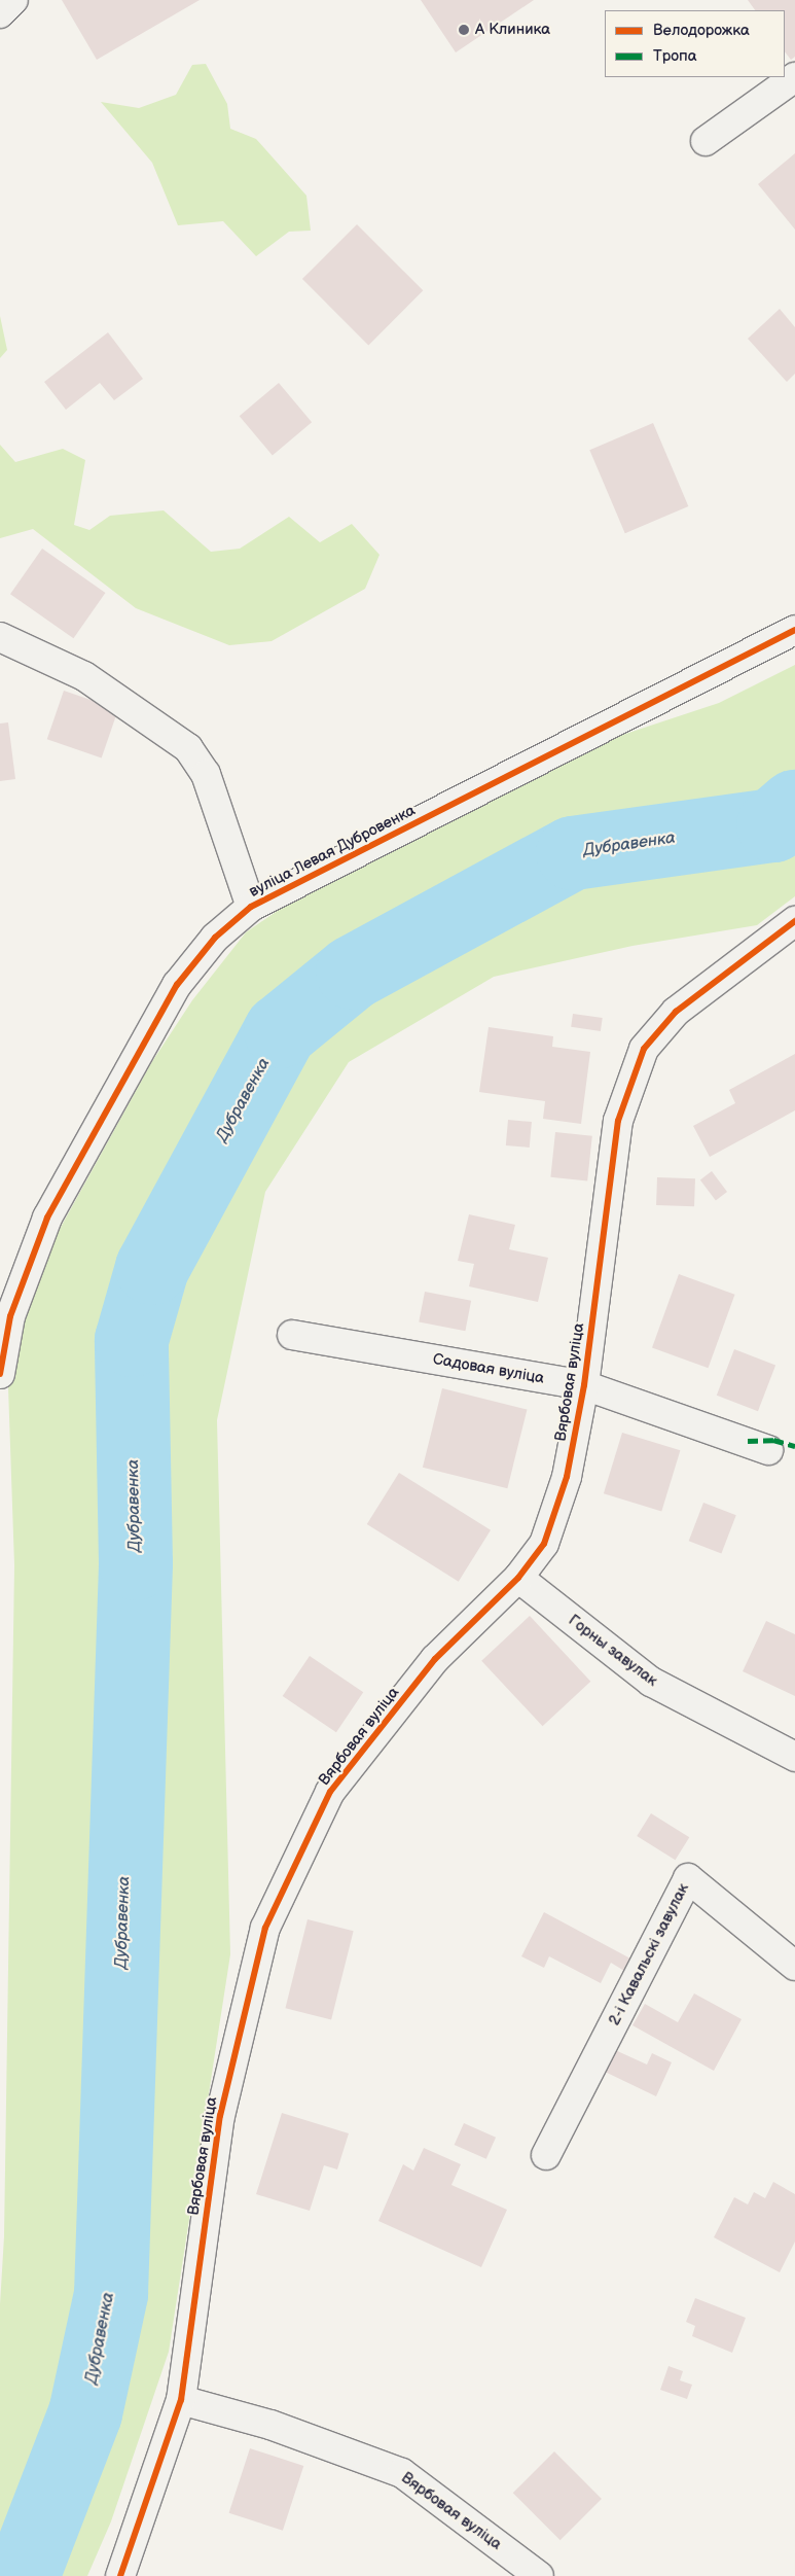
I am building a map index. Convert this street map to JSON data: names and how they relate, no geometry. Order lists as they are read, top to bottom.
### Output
{
  "streets": {
    "street": [
      "вуліца Левая Дубровенка",
      "Садовая вуліца",
      "Вярбовая вуліца",
      "Горны завулак",
      "2-і Кавальскі завулак"
    ]
  },
  "crossings": [
    ["Садовая вуліца", "Вярбовая вуліца"],
    ["Вярбовая вуліца", "Горны завулак"]
  ],
  "water": ["Дубравенка"],
  "places": ["А Клиника"],
  "legend": ["Велодорожка", "Тропа"]
}
